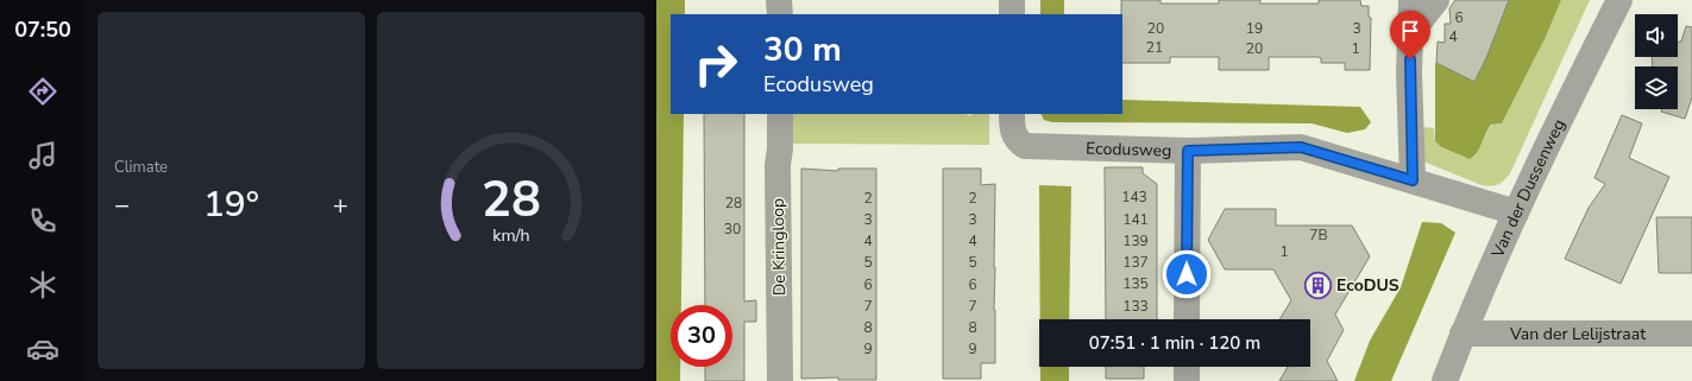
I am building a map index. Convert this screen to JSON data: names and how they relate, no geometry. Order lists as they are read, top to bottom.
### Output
{
  "streets": {
    "street": [
      "Ecodusweg",
      "Van der Dussenweg",
      "De Kringloop",
      "Van der Lelijstraat"
    ]
  },
  "crossings": [
    ["Ecodusweg", "Van der Dussenweg"],
    ["Van der Dussenweg", "Van der Lelijstraat"]
  ],
  "places": {
    "building": ["EcoDUS"]
  },
  "house_numbers": [
    "6",
    "20",
    "19",
    "3",
    "4",
    "21",
    "20",
    "1",
    "143",
    "2",
    "2",
    "28",
    "3",
    "3",
    "141",
    "30",
    "7B",
    "4",
    "4",
    "139",
    "1",
    "5",
    "5",
    "137",
    "135",
    "6",
    "6",
    "7",
    "7",
    "133",
    "8",
    "8",
    "9",
    "9"
  ],
  "page": {
    "tabs": "07:50",
    "tile": "Climate",
    "turn": ["30 m", "Ecodusweg"],
    "heat": ["−", "19°", "+"],
    "limit": "30",
    "trip": "07:51 · 1 min · 120 m",
    "gauge": ["28", "km/h"]
  }
}
